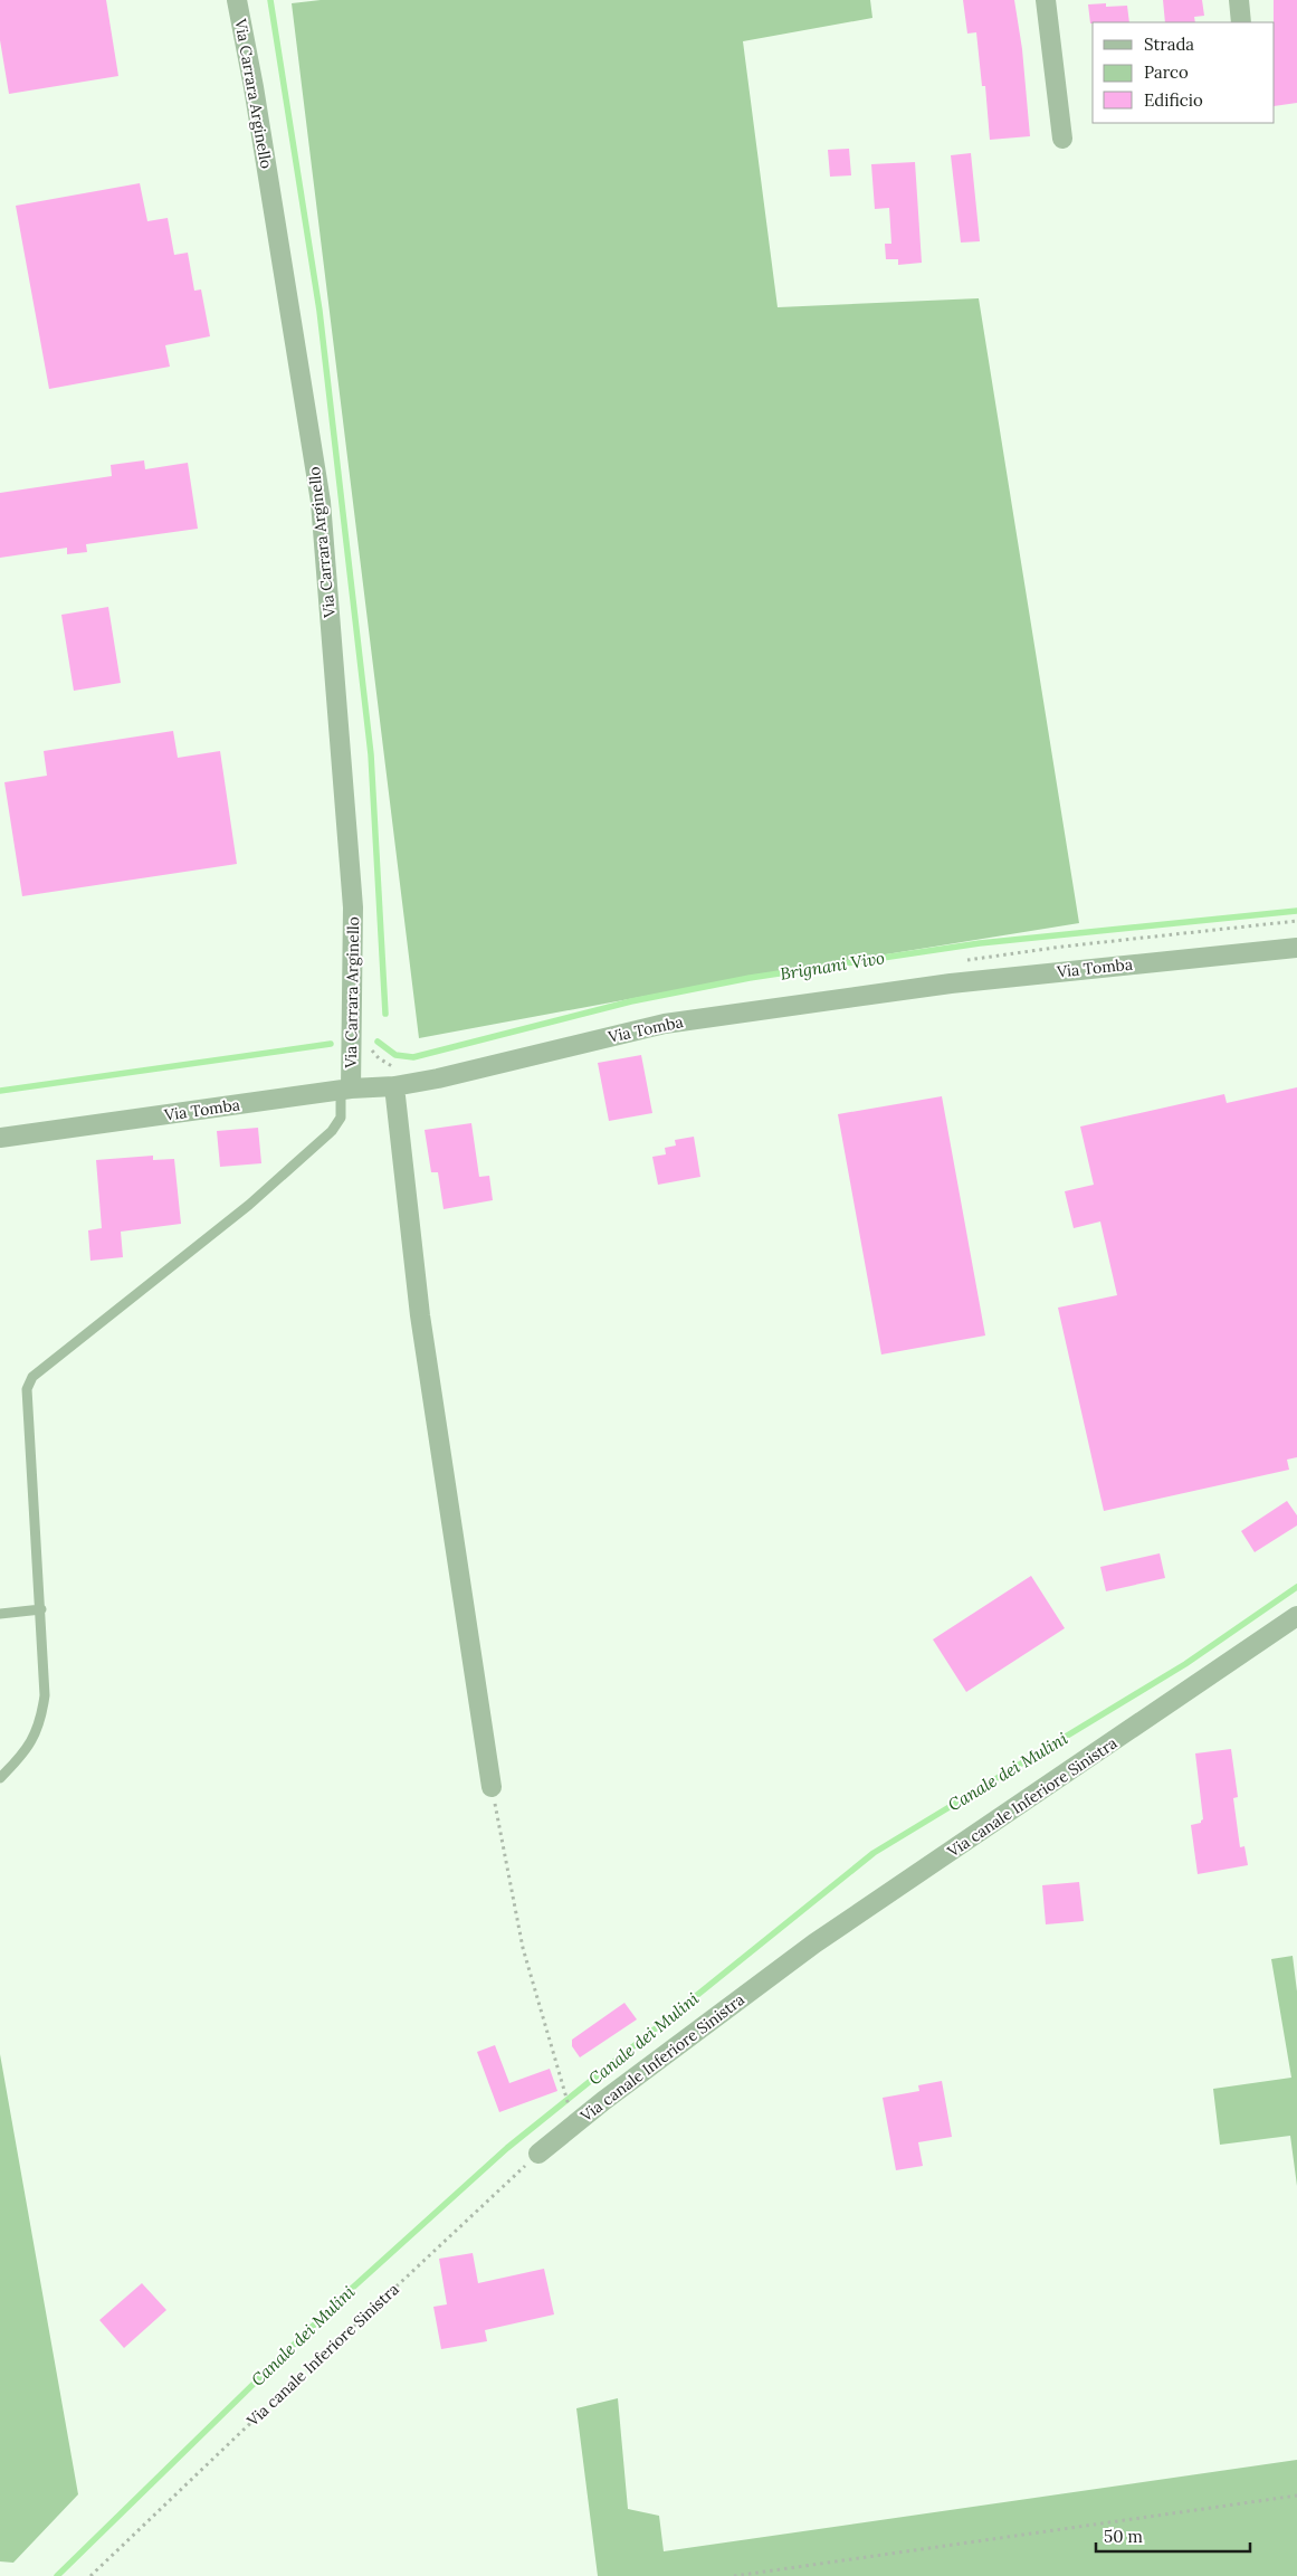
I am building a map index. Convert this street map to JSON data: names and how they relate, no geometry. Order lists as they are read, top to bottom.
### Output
{
  "streets": {
    "street": ["Via Carrara Arginello", "Via Tomba", "Via canale Inferiore Sinistra"]
  },
  "crossings": [
    ["Via Carrara Arginello", "Via Tomba"]
  ],
  "water": ["Brignani Vivo", "Canale dei Mulini"],
  "legend": ["Strada", "Parco", "Edificio"],
  "scale_bar": "50 m"
}
